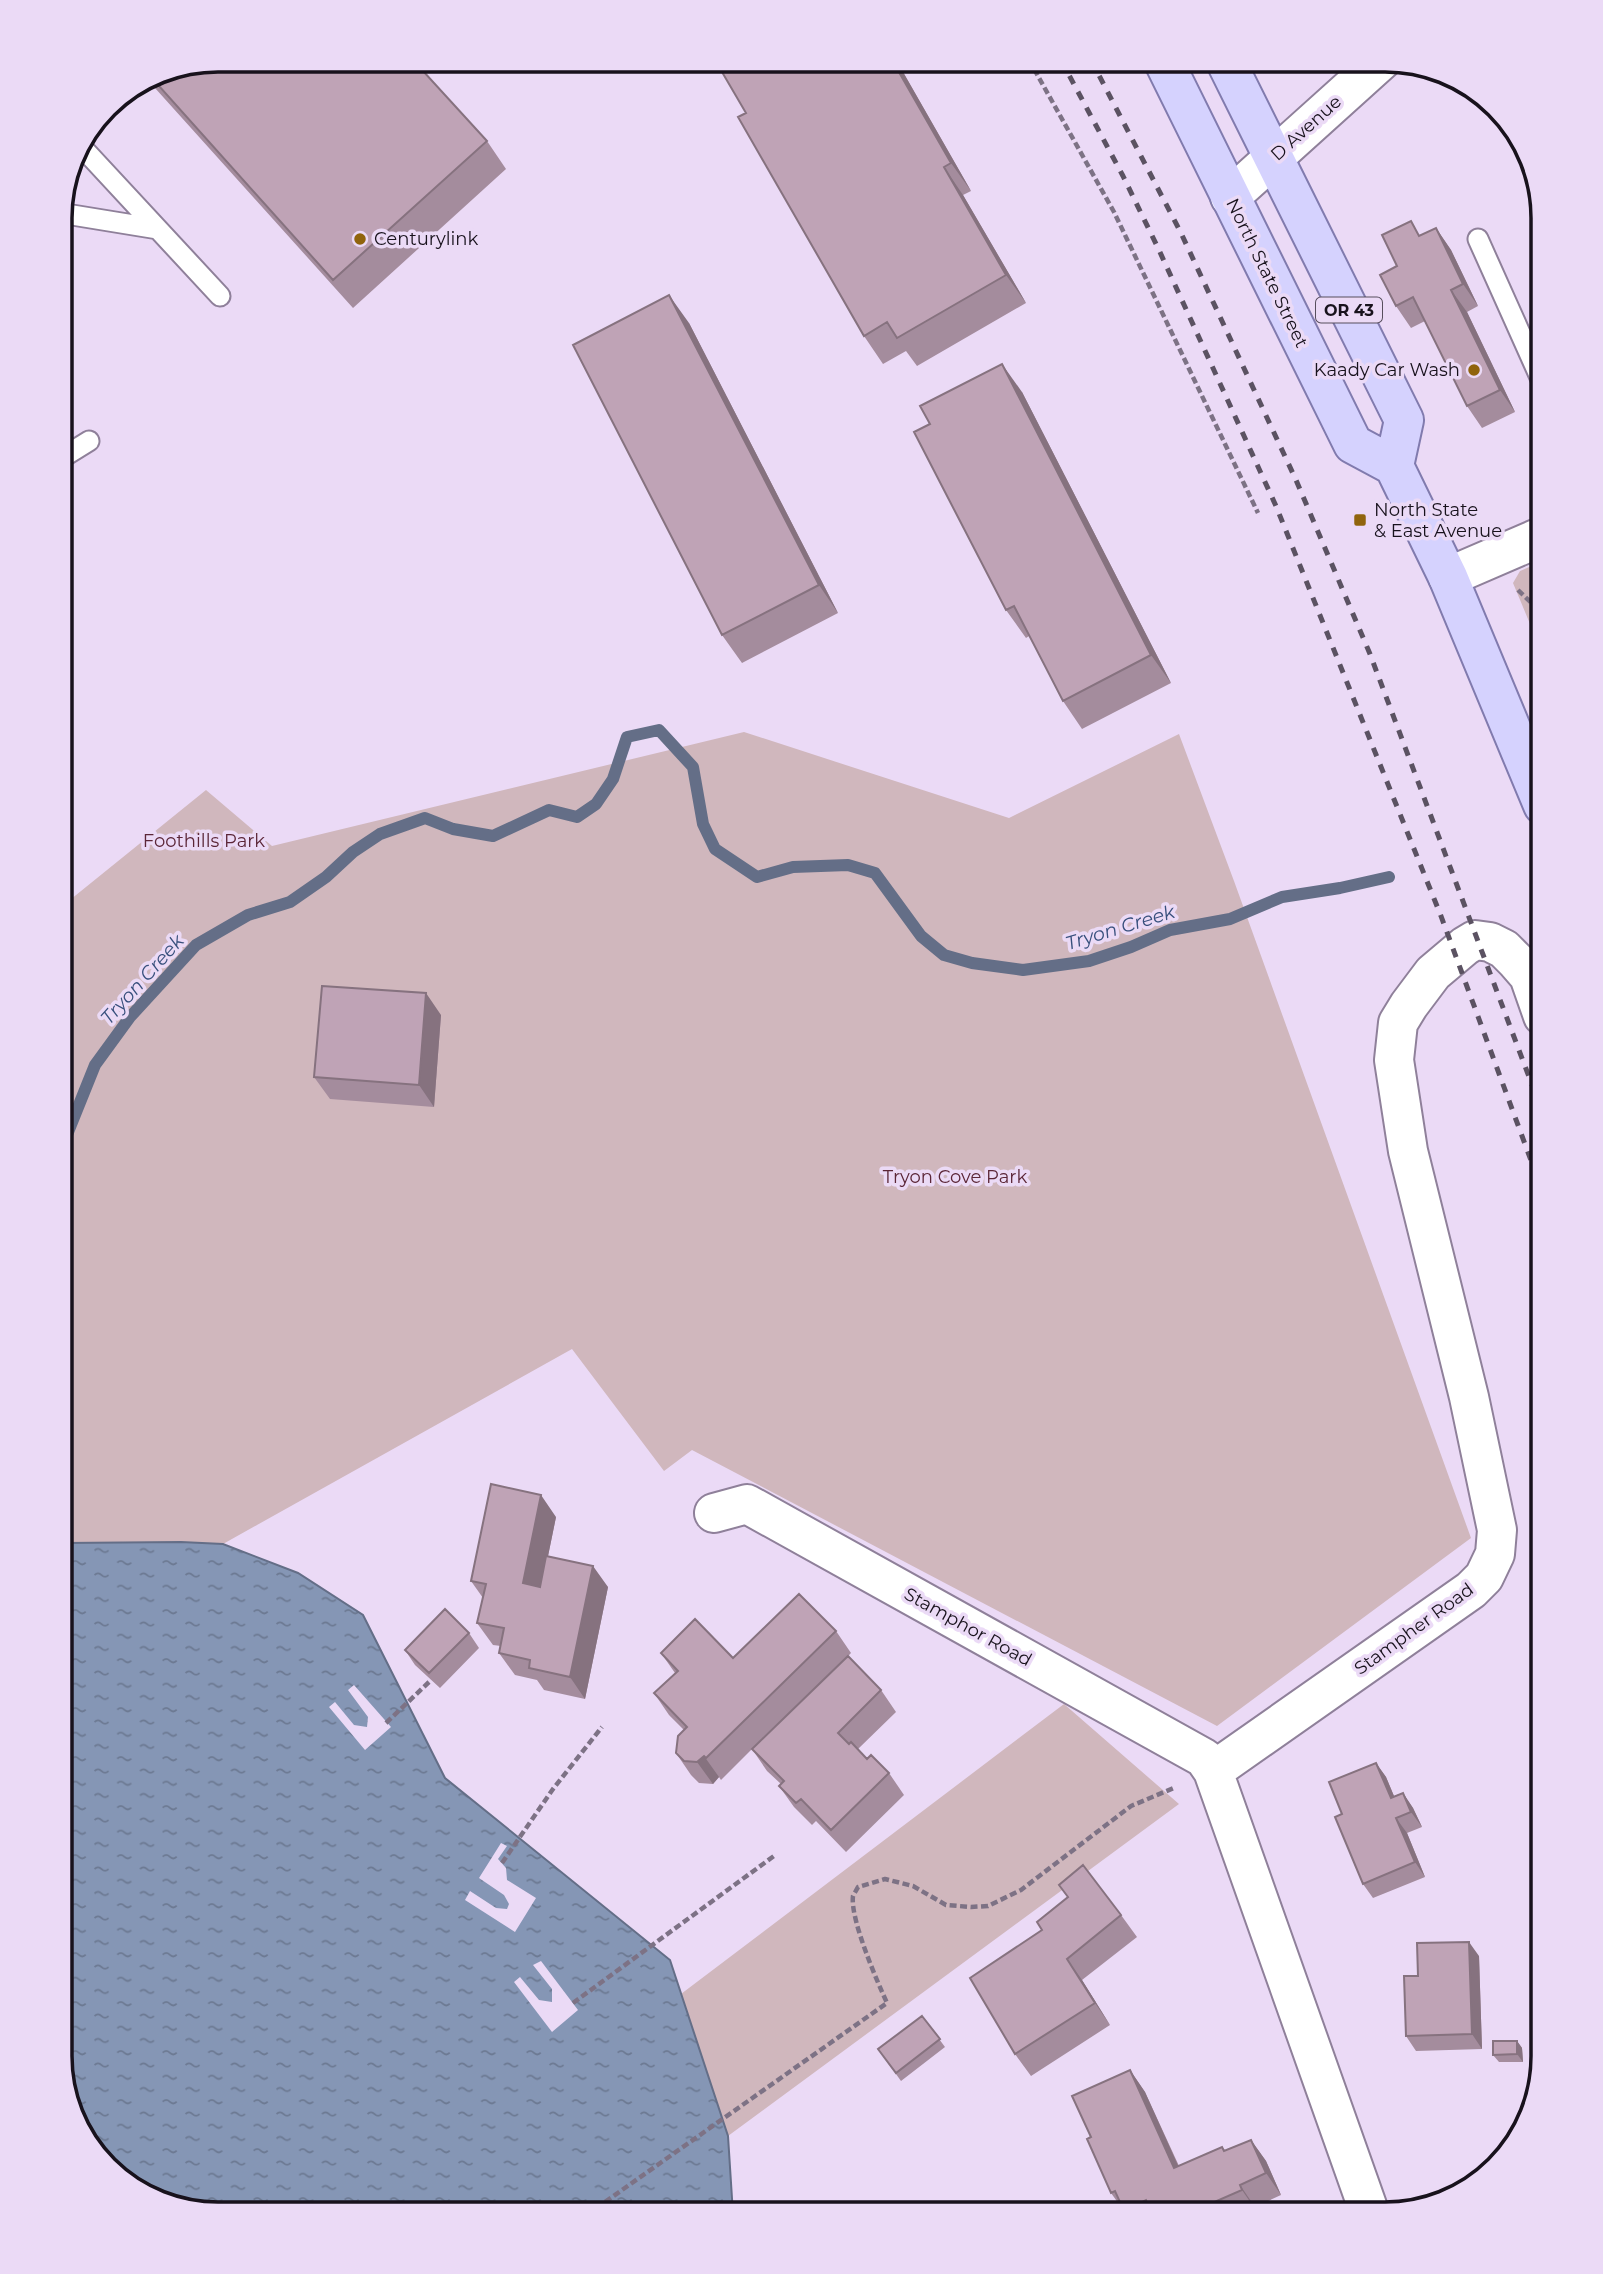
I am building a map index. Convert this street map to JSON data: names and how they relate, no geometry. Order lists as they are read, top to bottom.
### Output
{
  "streets": {
    "main road": ["North State Street", "OR 43"],
    "street": ["D Avenue", "Stamphor Road", "Stampher Road"]
  },
  "crossings": [
    ["D Avenue", "North State Street"],
    ["D Avenue", "OR 43"],
    ["North State Street", "OR 43"],
    ["Stamphor Road", "Stampher Road"]
  ],
  "water": ["Tryon Creek"],
  "parks": ["Foothills Park", "Tryon Cove Park"],
  "places": {
    "other": ["Centurylink", "Kaady Car Wash"],
    "transit": ["North State & East Avenue"]
  }
}
